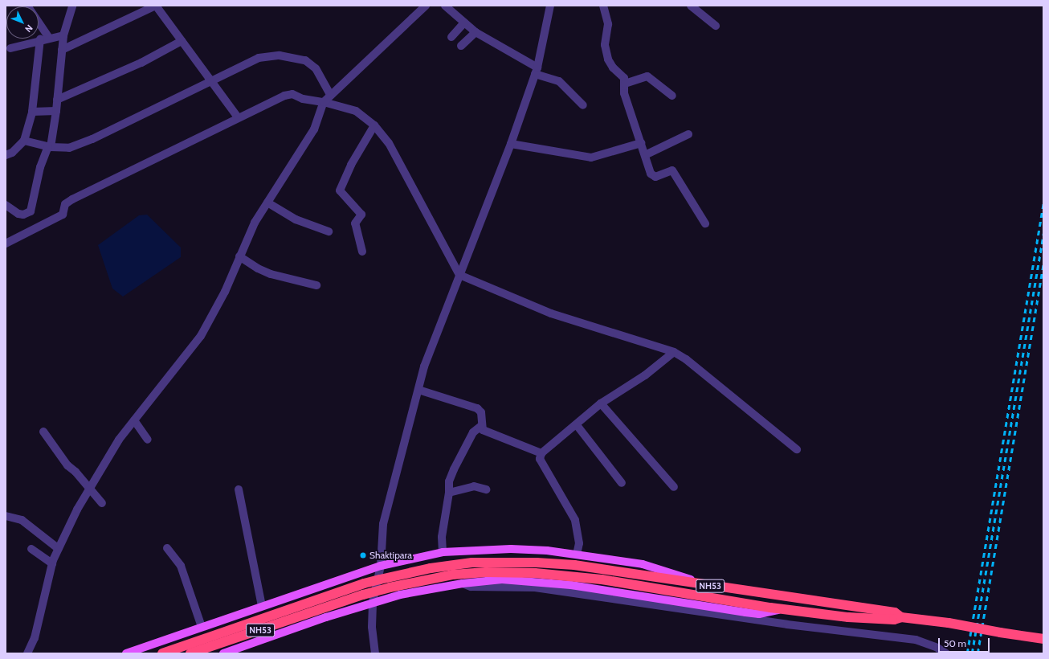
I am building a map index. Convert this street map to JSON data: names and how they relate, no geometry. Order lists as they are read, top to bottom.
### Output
{
  "streets": {
    "highway": ["NH53"]
  },
  "places": ["Shaktipara"],
  "scale_bar": "50 m",
  "north": "bottom right"
}
